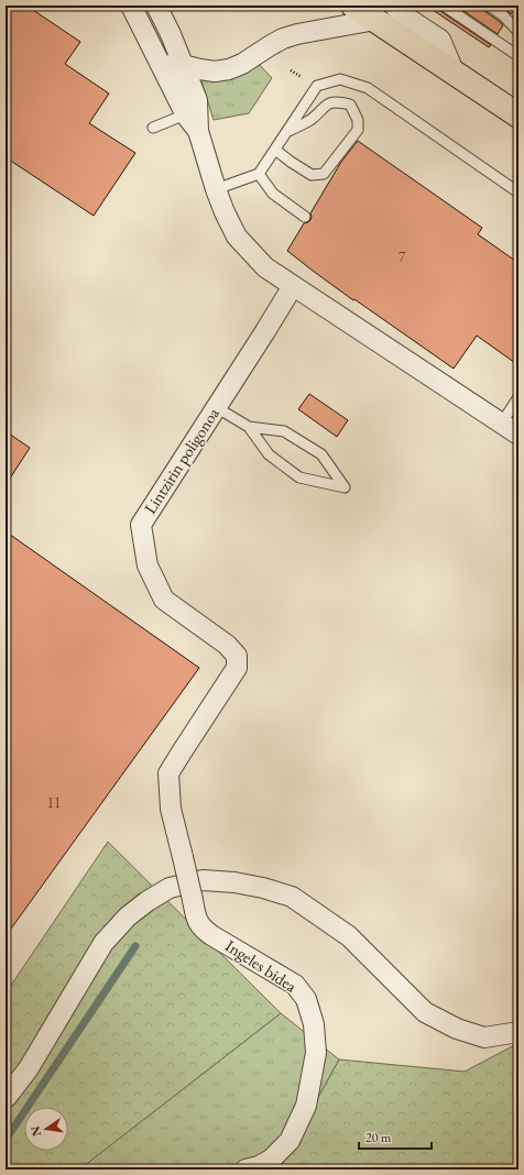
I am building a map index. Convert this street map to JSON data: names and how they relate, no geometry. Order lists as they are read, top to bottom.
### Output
{
  "streets": {
    "street": ["Lintzirin poligonoa", "Ingeles bidea"]
  },
  "crossings": [
    ["Lintzirin poligonoa", "Ingeles bidea"]
  ],
  "house_numbers": ["7", "11"],
  "scale_bar": "20 m",
  "north": "left"
}
